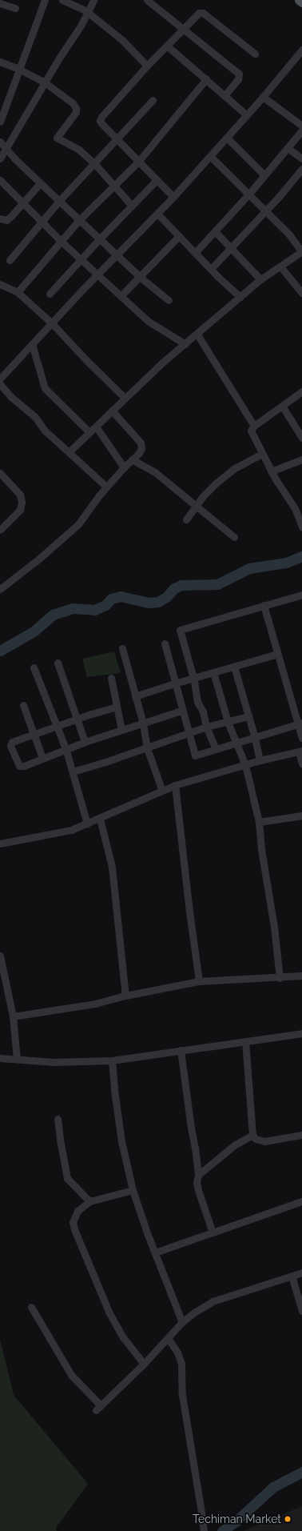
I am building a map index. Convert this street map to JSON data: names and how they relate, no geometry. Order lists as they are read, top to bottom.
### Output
{
  "places": ["Techiman Market"]
}
